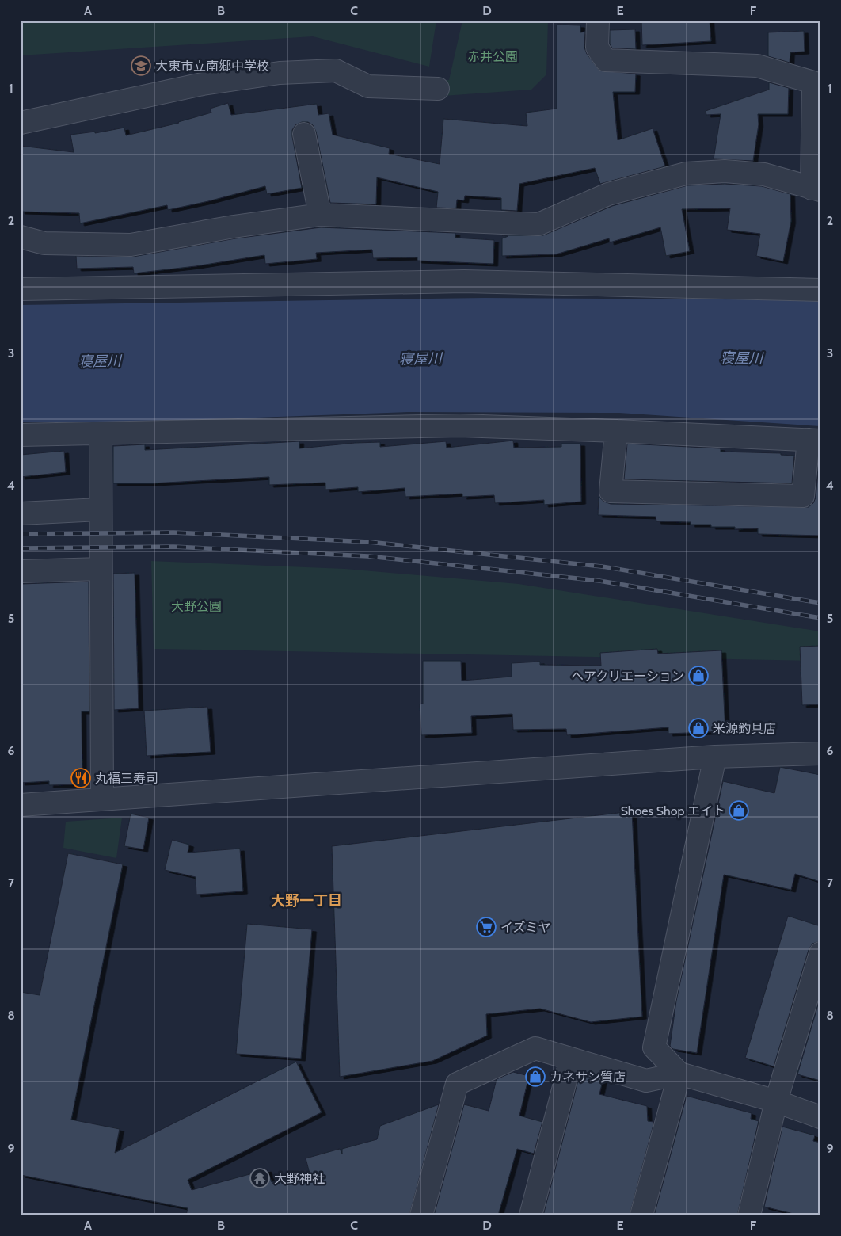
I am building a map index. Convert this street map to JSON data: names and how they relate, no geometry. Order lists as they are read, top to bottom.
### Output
{
  "districts": ["大野一丁目"],
  "water": ["寝屋川"],
  "parks": ["赤井公園", "大野公園"],
  "places": {
    "school or university": ["大東市立南郷中学校"],
    "shop": [
      "ヘアクリエーション",
      "米源釣具店",
      "Shoes Shop エイト",
      "カネサン質店"
    ],
    "restaurant": ["丸福三寿司"],
    "supermarket": ["イズミヤ"],
    "temple": ["大野神社"]
  },
  "grid": {
    "columns": [
      "A",
      "B",
      "C",
      "D",
      "E",
      "F"
    ],
    "rows": [
      "1",
      "2",
      "3",
      "4",
      "5",
      "6",
      "7",
      "8",
      "9"
    ]
  }
}
